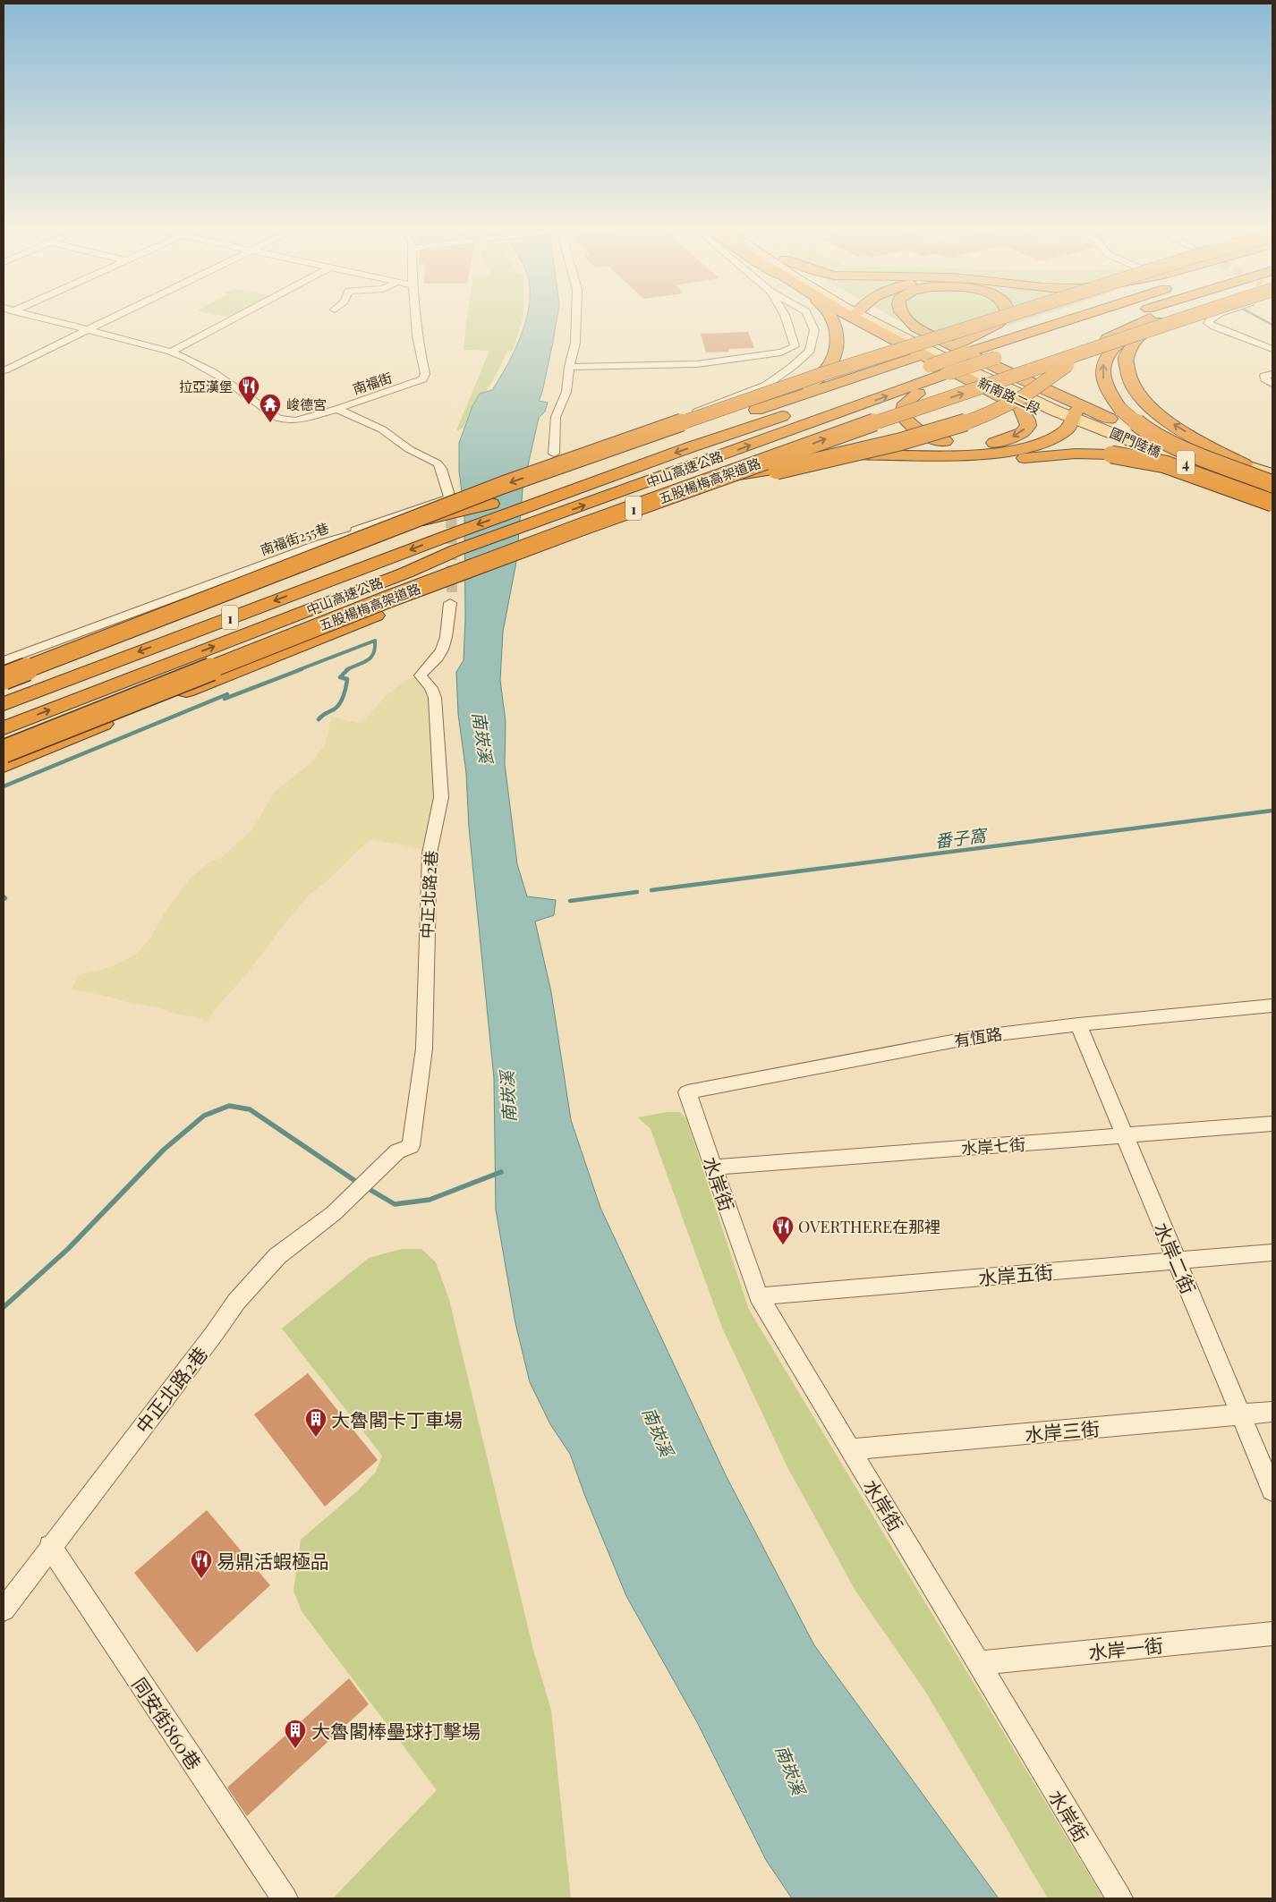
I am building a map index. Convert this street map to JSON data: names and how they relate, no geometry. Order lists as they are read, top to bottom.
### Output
{
  "streets": {
    "highway": ["中山高速公路", "五股楊梅高架道路", "1"],
    "main road": ["新南路二段", "國門陸橋", "4"],
    "street": [
      "南福街",
      "南福街255巷",
      "中正北路2巷",
      "有恆路",
      "水岸七街",
      "水岸街",
      "水岸二街",
      "水岸五街",
      "水岸三街",
      "水岸一街",
      "同安街860巷"
    ]
  },
  "crossings": [
    ["新南路二段", "4"],
    ["新南路二段", "中山高速公路"],
    ["國門陸橋", "4"],
    ["4", "中山高速公路"],
    ["中正北路2巷", "同安街860巷"],
    ["有恆路", "水岸街"],
    ["有恆路", "水岸二街"],
    ["水岸七街", "水岸街"],
    ["水岸七街", "水岸二街"],
    ["水岸街", "水岸五街"],
    ["水岸街", "水岸三街"],
    ["水岸街", "水岸一街"],
    ["水岸二街", "水岸五街"],
    ["水岸二街", "水岸三街"]
  ],
  "water": ["南崁溪", "番子窩"],
  "places": {
    "restaurant": ["拉亞漢堡", "OVERTHERE在那裡", "易鼎活蝦極品"],
    "temple": ["峻德宮"],
    "building": ["大魯閣卡丁車場", "大魯閣棒壘球打擊場"]
  }
}
